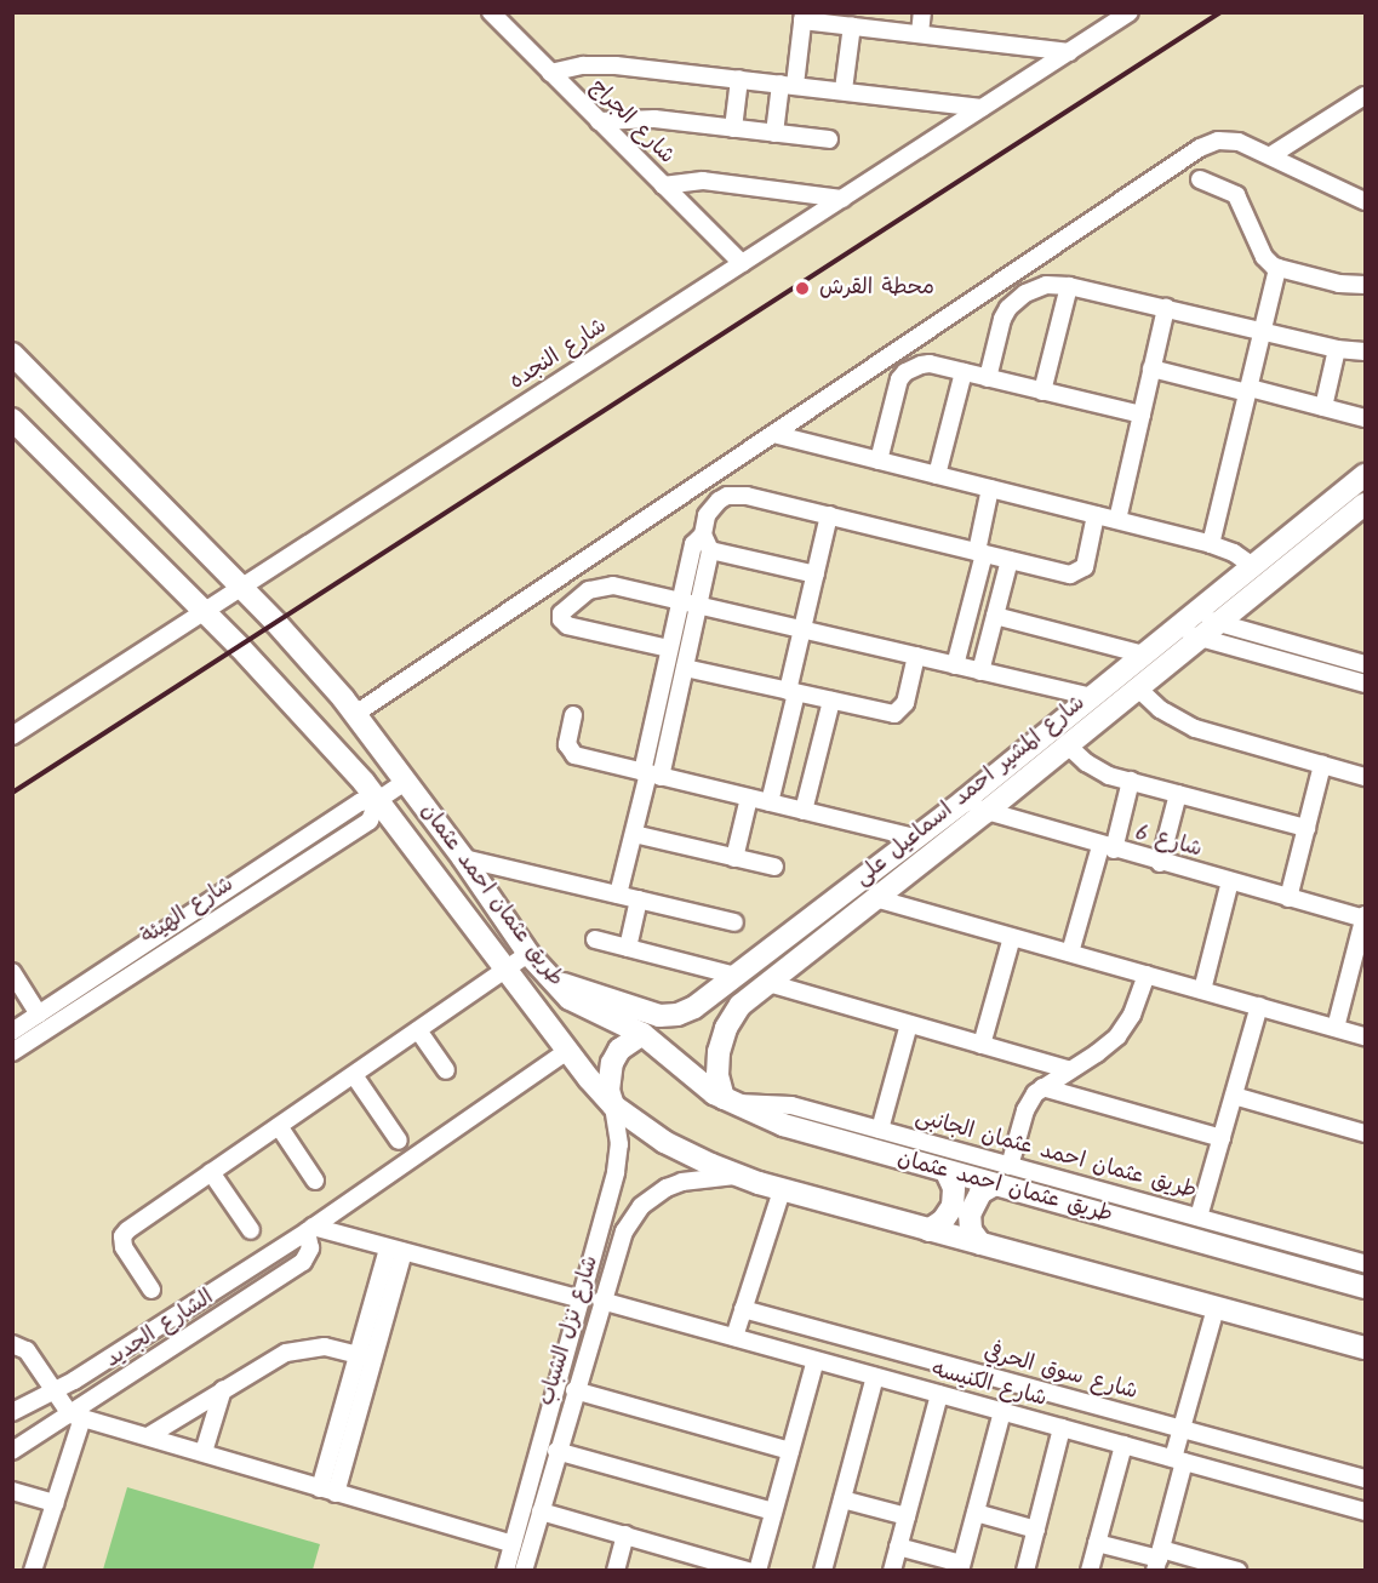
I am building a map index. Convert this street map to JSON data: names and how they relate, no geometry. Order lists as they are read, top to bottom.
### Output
{
  "streets": {
    "main road": ["شارع المشير احمد اسماعيل على", "طريق عثمان احمد عثمان"],
    "street": [
      "شارع الجراج",
      "شارع النجده",
      "شارع 6",
      "شارع الهيئة",
      "طريق عثمان احمد عثمان الجانبى",
      "الشارع الجديد",
      "شارع نزل الشباب",
      "شارع سوق الحرفي",
      "شارع الكنيسه"
    ]
  },
  "crossings": [
    ["شارع الجراج", "شارع النجده"],
    ["شارع النجده", "طريق عثمان احمد عثمان"],
    ["شارع المشير احمد اسماعيل على", "شارع 6"],
    ["شارع المشير احمد اسماعيل على", "طريق عثمان احمد عثمان"],
    ["شارع المشير احمد اسماعيل على", "طريق عثمان احمد عثمان الجانبى"],
    ["طريق عثمان احمد عثمان", "شارع الهيئة"],
    ["طريق عثمان احمد عثمان", "طريق عثمان احمد عثمان الجانبى"],
    ["طريق عثمان احمد عثمان", "الشارع الجديد"],
    ["طريق عثمان احمد عثمان", "شارع نزل الشباب"],
    ["شارع نزل الشباب", "شارع الكنيسه"]
  ],
  "places": ["محطة القرش"]
}
